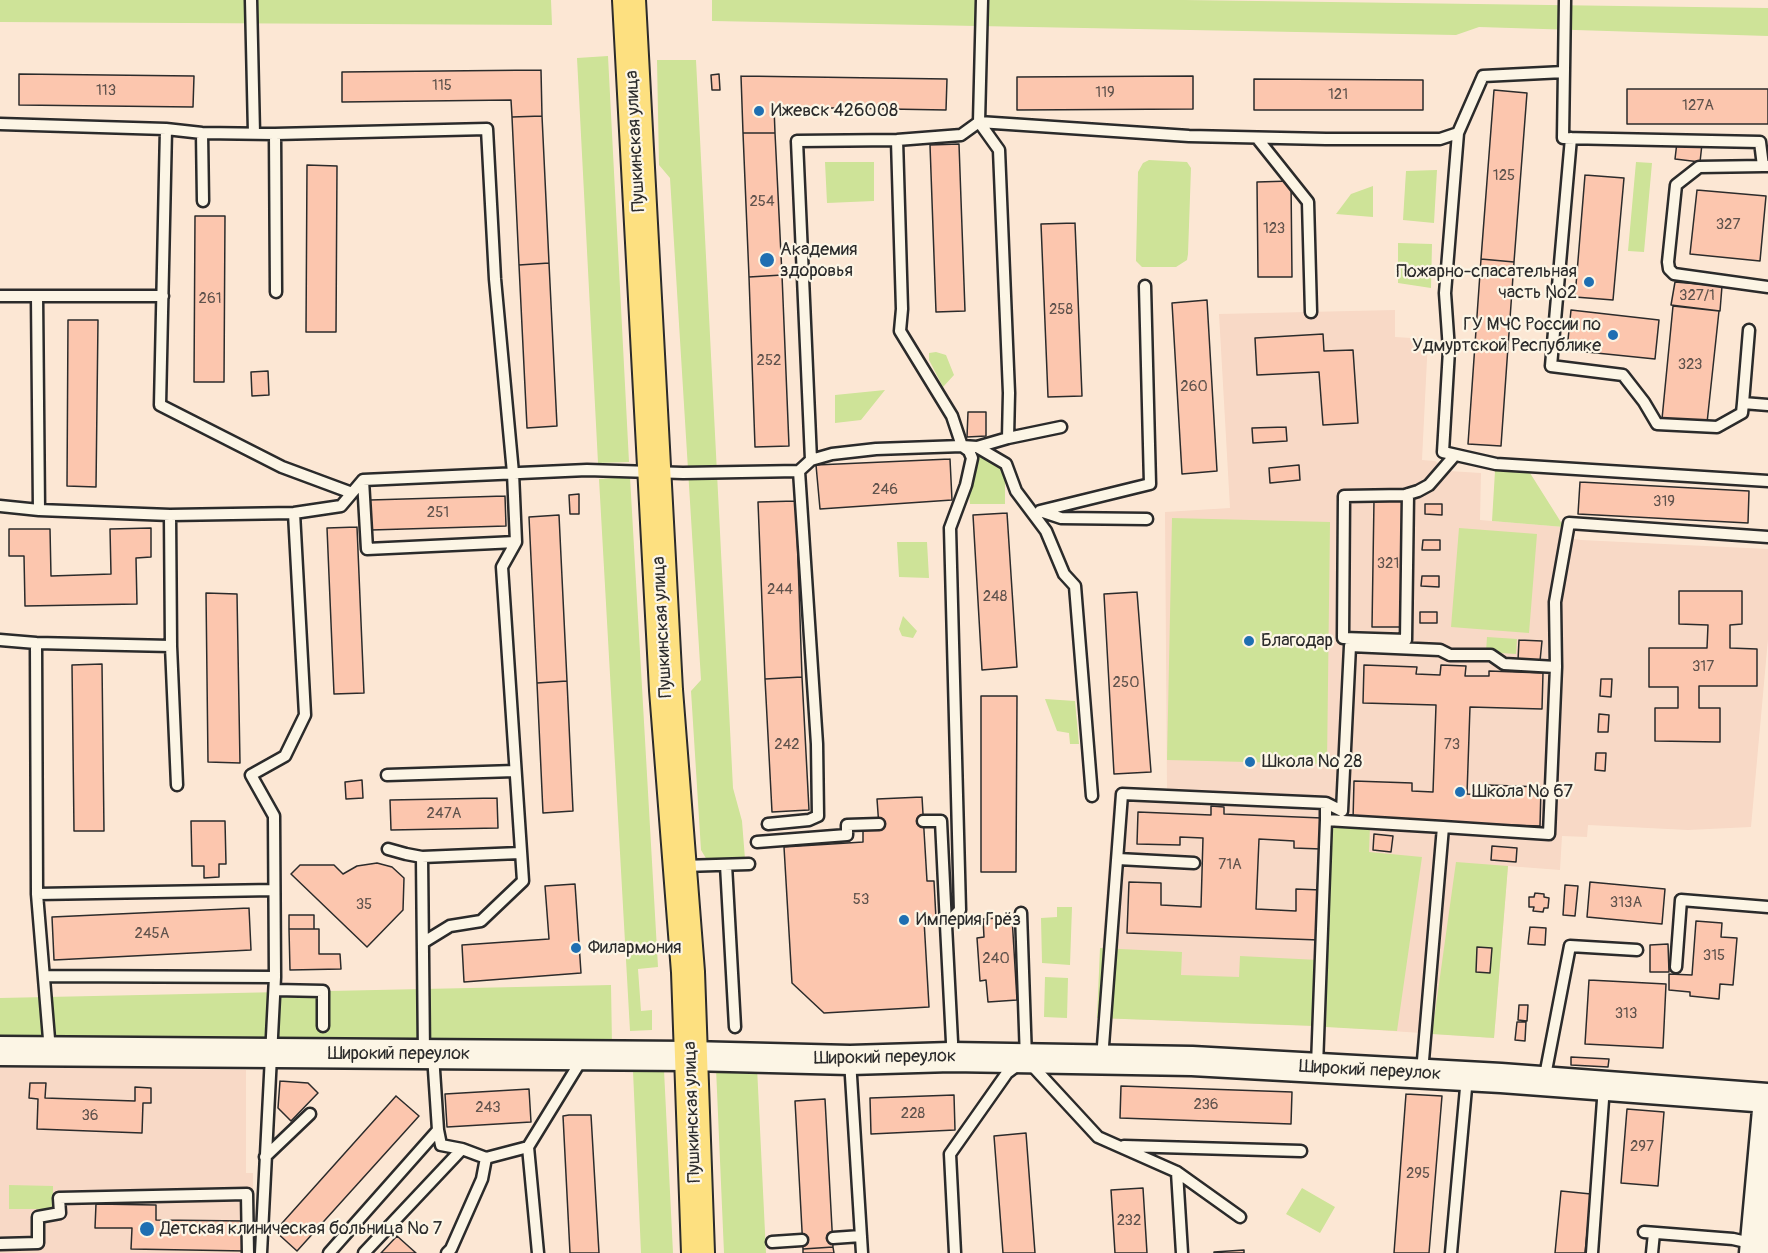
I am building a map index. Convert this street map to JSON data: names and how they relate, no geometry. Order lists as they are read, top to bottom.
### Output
{
  "streets": {
    "main road": ["Пушкинская улица"],
    "street": ["Широкий переулок"]
  },
  "crossings": [
    ["Пушкинская улица", "Широкий переулок"]
  ],
  "places": [
    "Ижевск 426008",
    "Академия здоровья",
    "Пожарно-спасательная часть №2",
    "ГУ МЧС России по Удмуртской Республике",
    "Благодар",
    "Школа № 28",
    "Школа № 67",
    "Империя Грёз",
    "Филармония",
    "Детская клиническая больница № 7"
  ],
  "house_numbers": [
    "115",
    "113",
    "119",
    "121",
    "127А",
    "125",
    "254",
    "327",
    "123",
    "327/1",
    "261",
    "258",
    "252",
    "323",
    "260",
    "246",
    "319",
    "251",
    "321",
    "244",
    "248",
    "317",
    "250",
    "242",
    "73",
    "247А",
    "71А",
    "53",
    "313А",
    "35",
    "245А",
    "315",
    "240",
    "313",
    "236",
    "243",
    "228",
    "36",
    "297",
    "295",
    "232"
  ]
}
